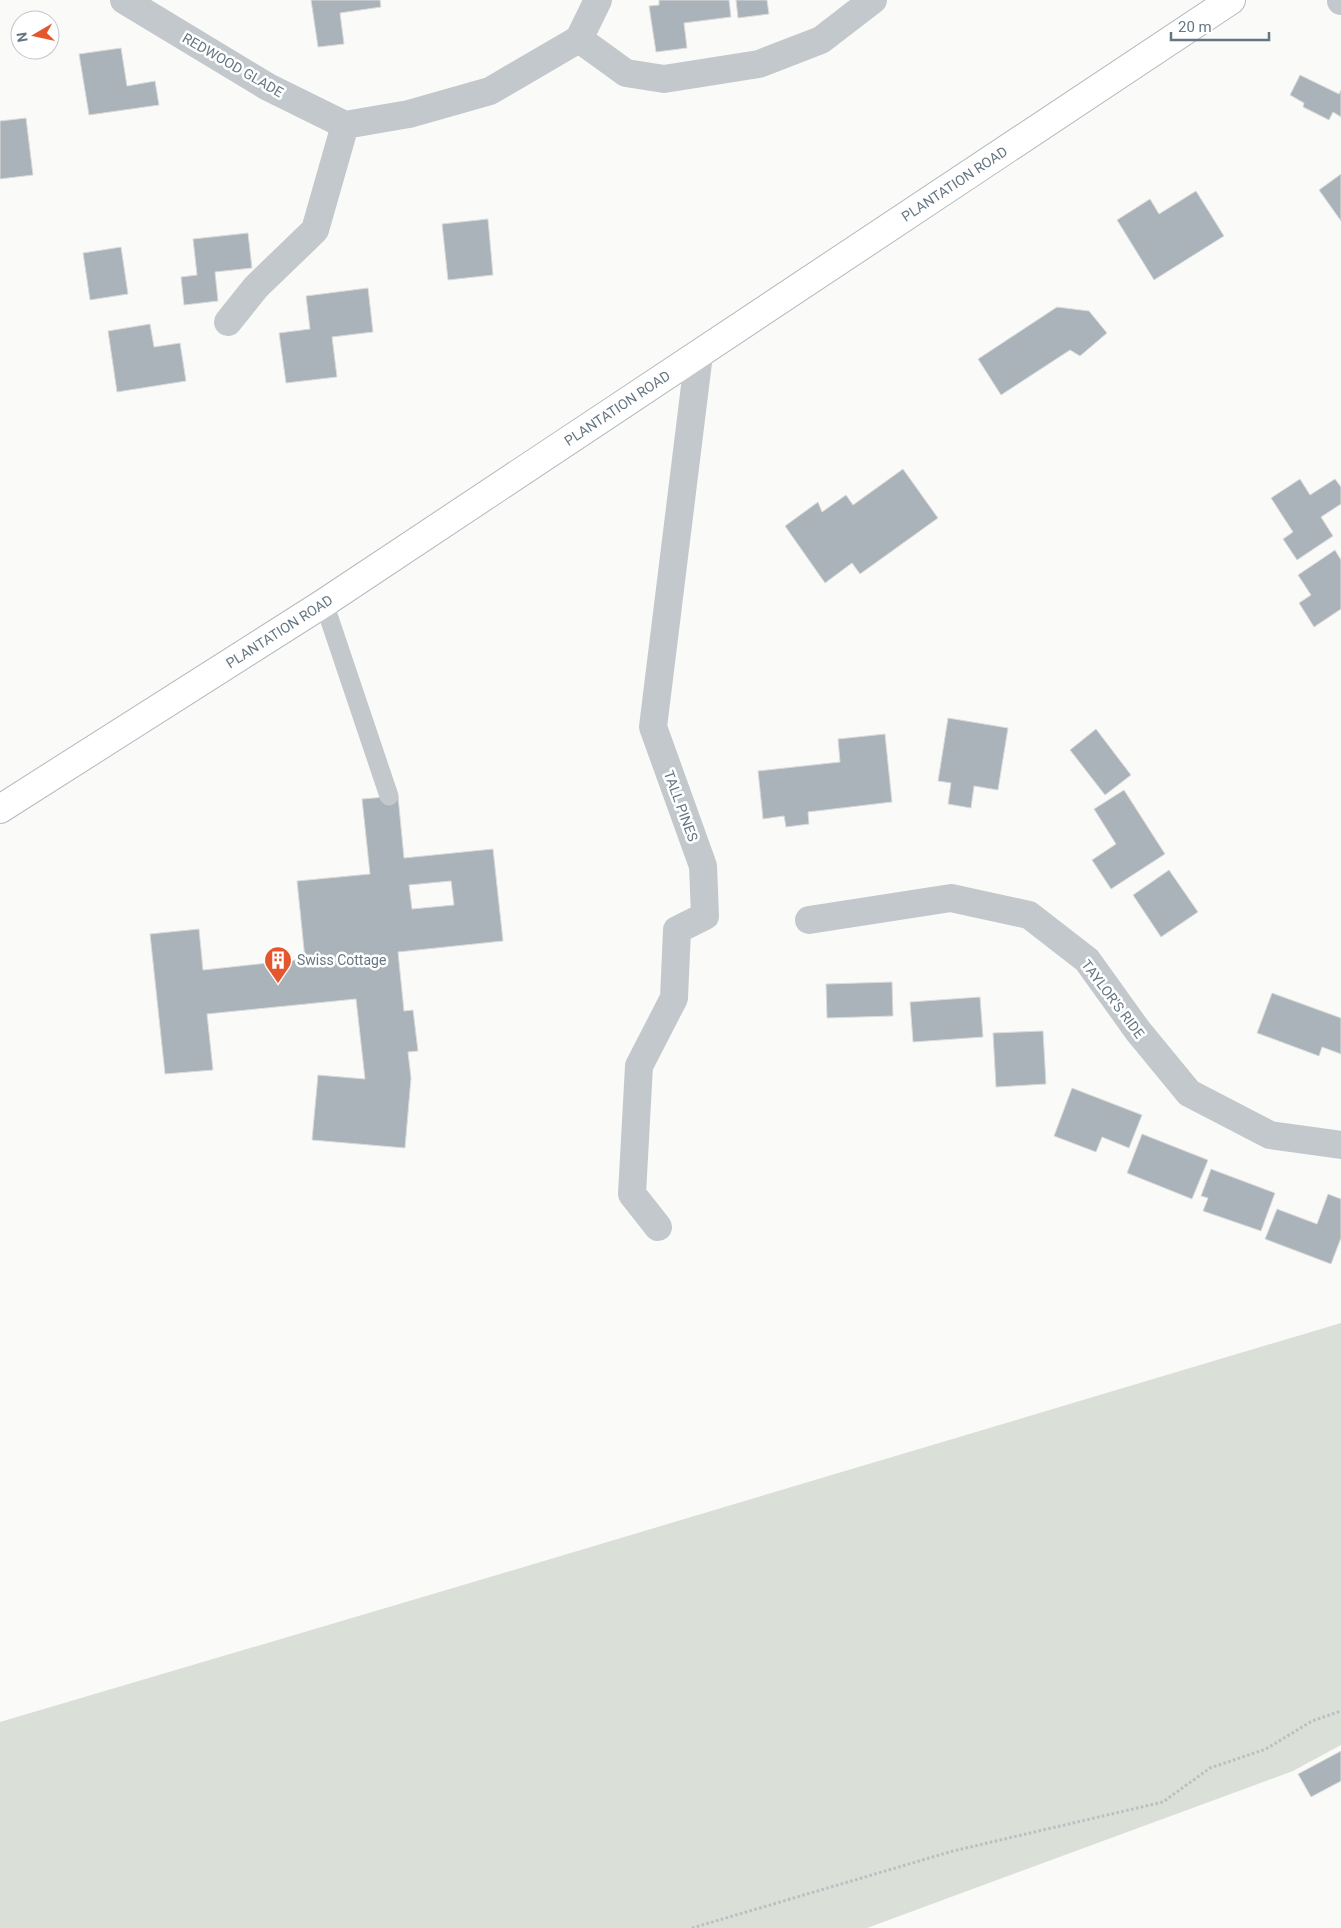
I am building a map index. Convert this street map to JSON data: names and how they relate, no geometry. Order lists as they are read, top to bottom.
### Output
{
  "streets": {
    "street": [
      "REDWOOD GLADE",
      "PLANTATION ROAD",
      "TALL PINES",
      "TAYLOR'S RIDE"
    ]
  },
  "crossings": [
    ["PLANTATION ROAD", "TALL PINES"]
  ],
  "places": {
    "building": ["Swiss Cottage"]
  },
  "scale_bar": "20 m",
  "north": "left"
}
